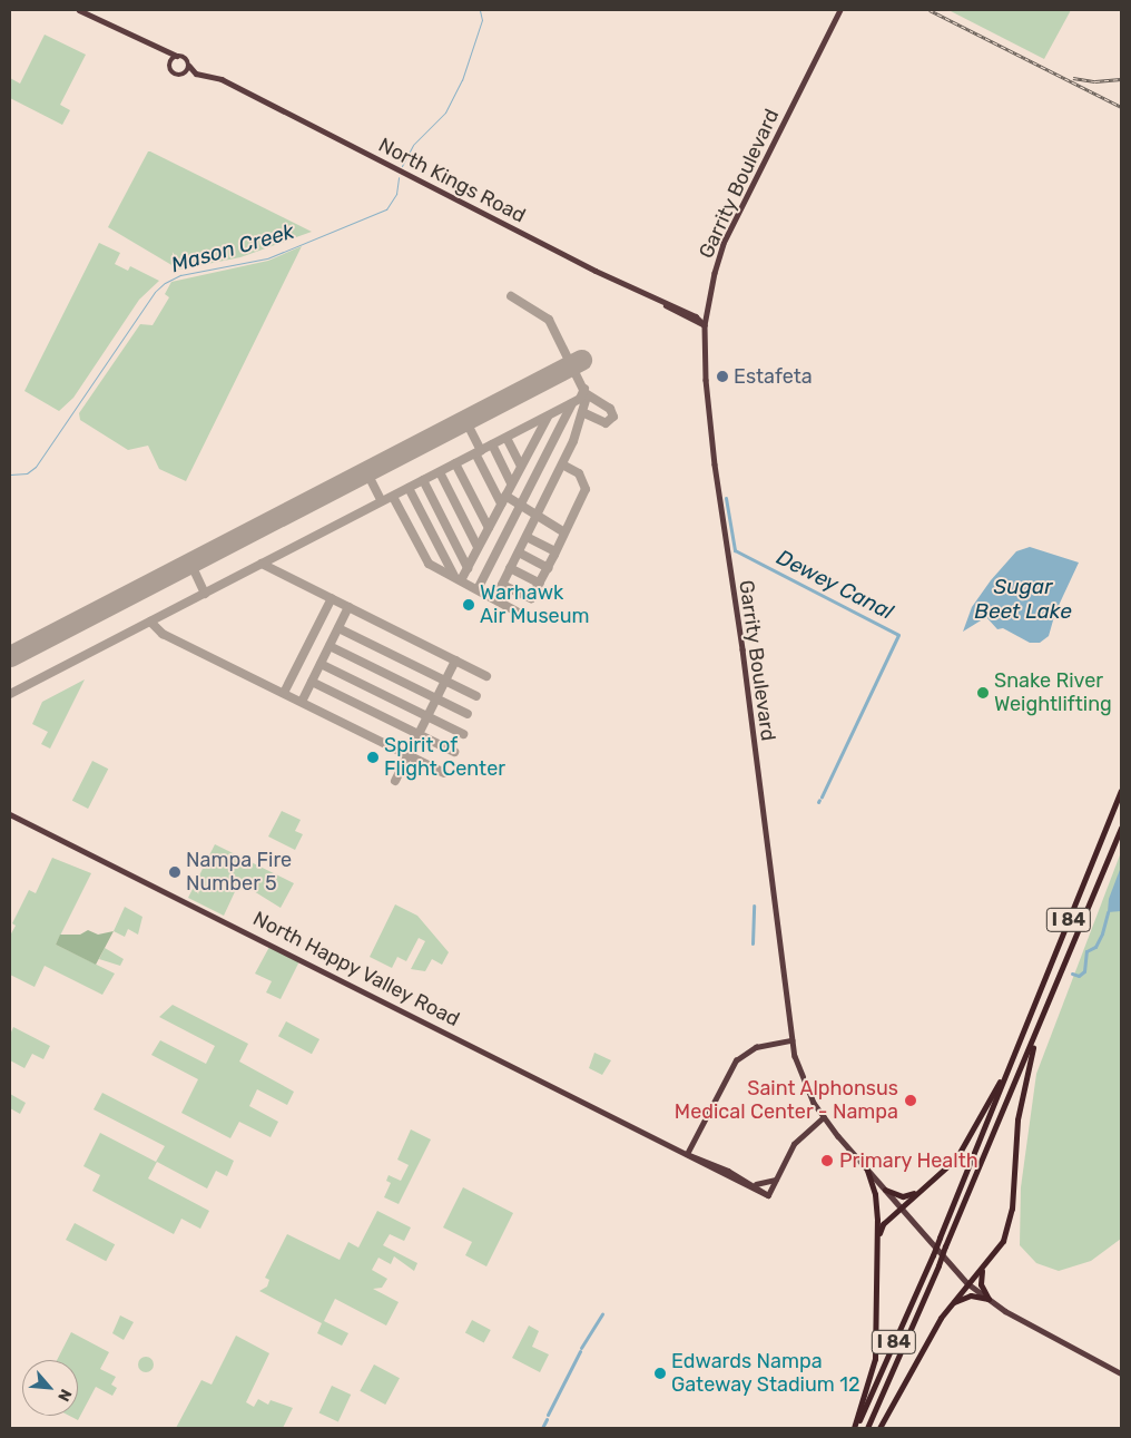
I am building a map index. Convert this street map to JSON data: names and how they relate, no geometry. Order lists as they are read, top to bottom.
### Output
{
  "streets": {
    "highway": ["I 84"],
    "main road": ["North Kings Road", "Garrity Boulevard", "North Happy Valley Road"]
  },
  "crossings": [
    ["North Kings Road", "Garrity Boulevard"]
  ],
  "water": ["Mason Creek", "Dewey Canal", "Sugar Beet Lake"],
  "places": [
    "Estafeta",
    "Warhawk Air Museum",
    "Snake River Weightlifting",
    "Spirit of Flight Center",
    "Nampa Fire Number 5",
    "Saint Alphonsus Medical Center - Nampa",
    "Primary Health",
    "Edwards Nampa Gateway Stadium 12"
  ],
  "north": "bottom right"
}
